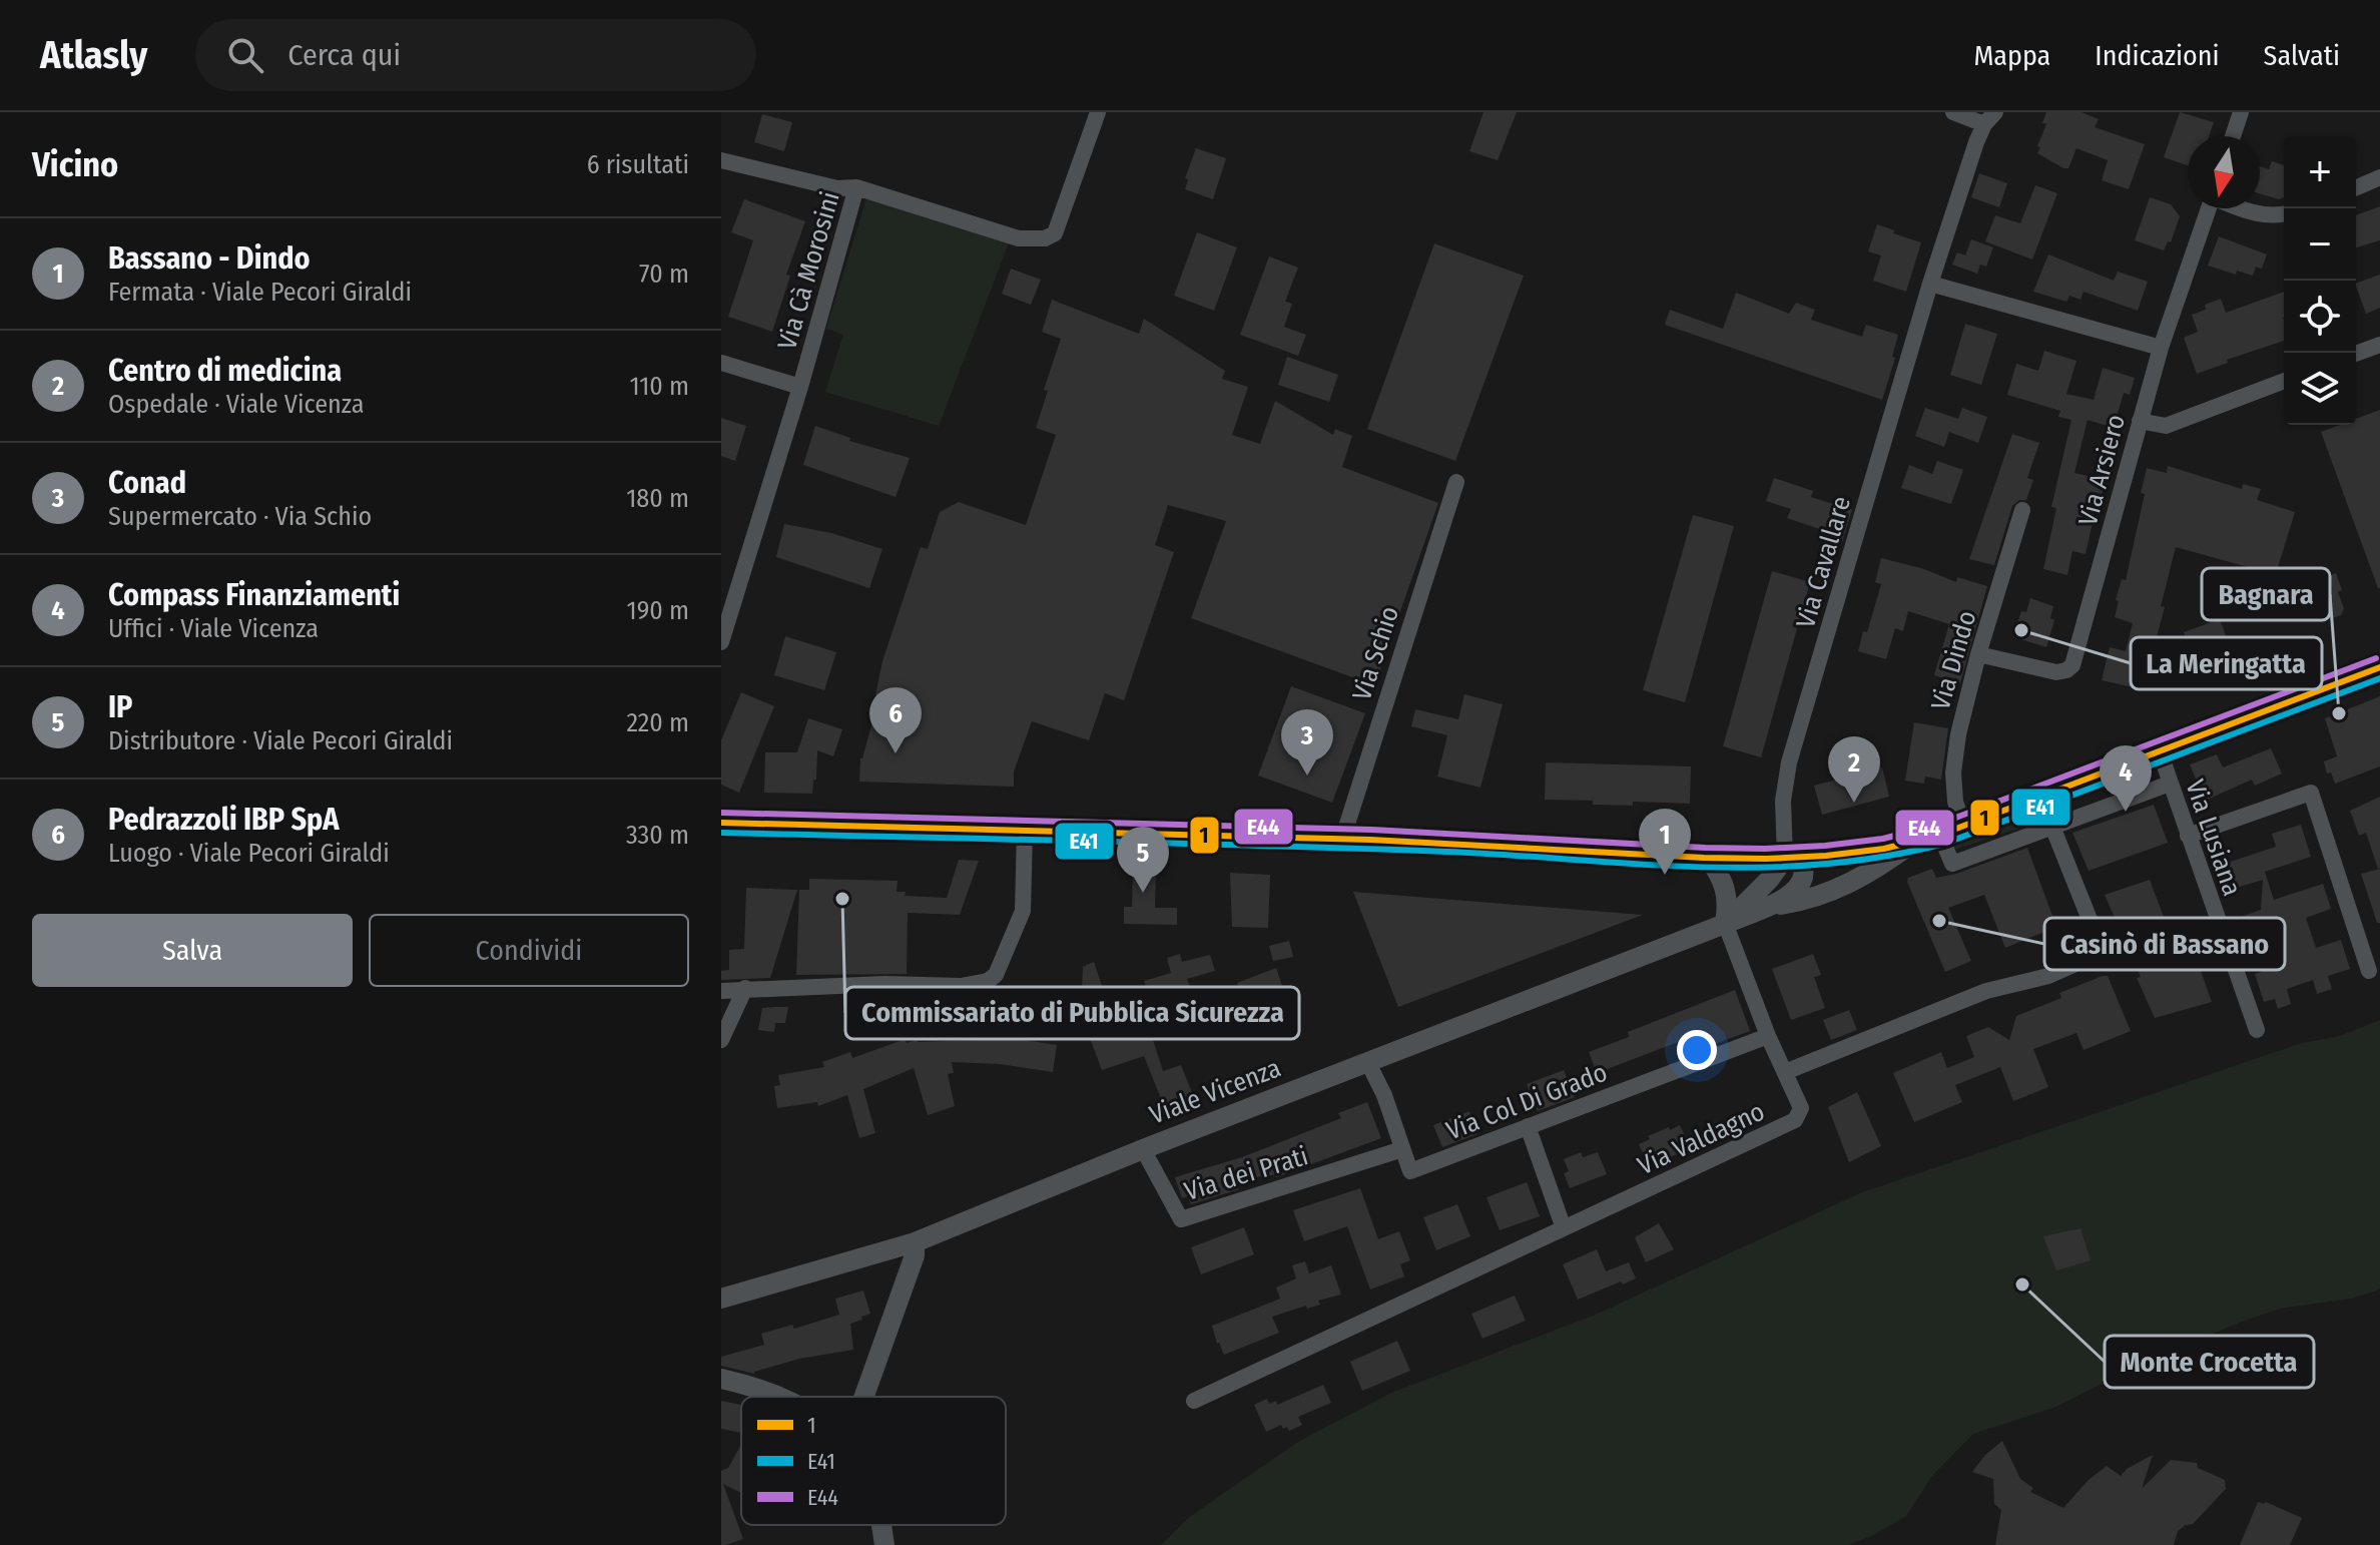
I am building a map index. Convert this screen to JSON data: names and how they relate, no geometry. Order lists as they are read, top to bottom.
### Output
{
  "streets": {
    "street": [
      "Via Cà Morosini",
      "Via Arsiero",
      "Via Cavallare",
      "Via Schio",
      "Via Dindo",
      "Via Lusiana",
      "Viale Vicenza",
      "Via Col Di Grado",
      "Via Valdagno",
      "Via dei Prati"
    ]
  },
  "crossings": [
    ["Via Arsiero", "Via Dindo"],
    ["Viale Vicenza", "Via Valdagno"],
    ["Viale Vicenza", "Via dei Prati"],
    ["Via Col Di Grado", "Via Valdagno"],
    ["Via Col Di Grado", "Via dei Prati"]
  ],
  "places": [
    "La Meringatta",
    "Bagnara",
    "Commissariato di Pubblica Sicurezza",
    "Casinò di Bassano",
    "Monte Crocetta"
  ],
  "lines": ["transit line E44", "transit line 1", "transit line E41"],
  "legend": ["1", "E41", "E44"],
  "north": "bottom",
  "page": {
    "header": "Atlasly",
    "search": "Cerca qui",
    "nav": ["Mappa", "Indicazioni", "Salvati"],
    "heading": ["Vicino", "6 risultati"],
    "map_buttons": ["+", "−"],
    "list": [
      {
        "mark": "1",
        "name": "Bassano - Dindo",
        "note": "Fermata · Viale Pecori Giraldi",
        "value": "70 m"
      },
      {
        "mark": "2",
        "name": "Centro di medicina",
        "note": "Ospedale · Viale Vicenza",
        "value": "110 m"
      },
      {
        "mark": "3",
        "name": "Conad",
        "note": "Supermercato · Via Schio",
        "value": "180 m"
      },
      {
        "mark": "4",
        "name": "Compass Finanziamenti",
        "note": "Uffici · Viale Vicenza",
        "value": "190 m"
      },
      {
        "mark": "5",
        "name": "IP",
        "note": "Distributore · Viale Pecori Giraldi",
        "value": "220 m"
      },
      {
        "mark": "6",
        "name": "Pedrazzoli IBP SpA",
        "note": "Luogo · Viale Pecori Giraldi",
        "value": "330 m"
      }
    ],
    "pins": [
      "6",
      "3",
      "2",
      "4",
      "1",
      "5"
    ],
    "buttons": ["Salva", "Condividi"]
  }
}
